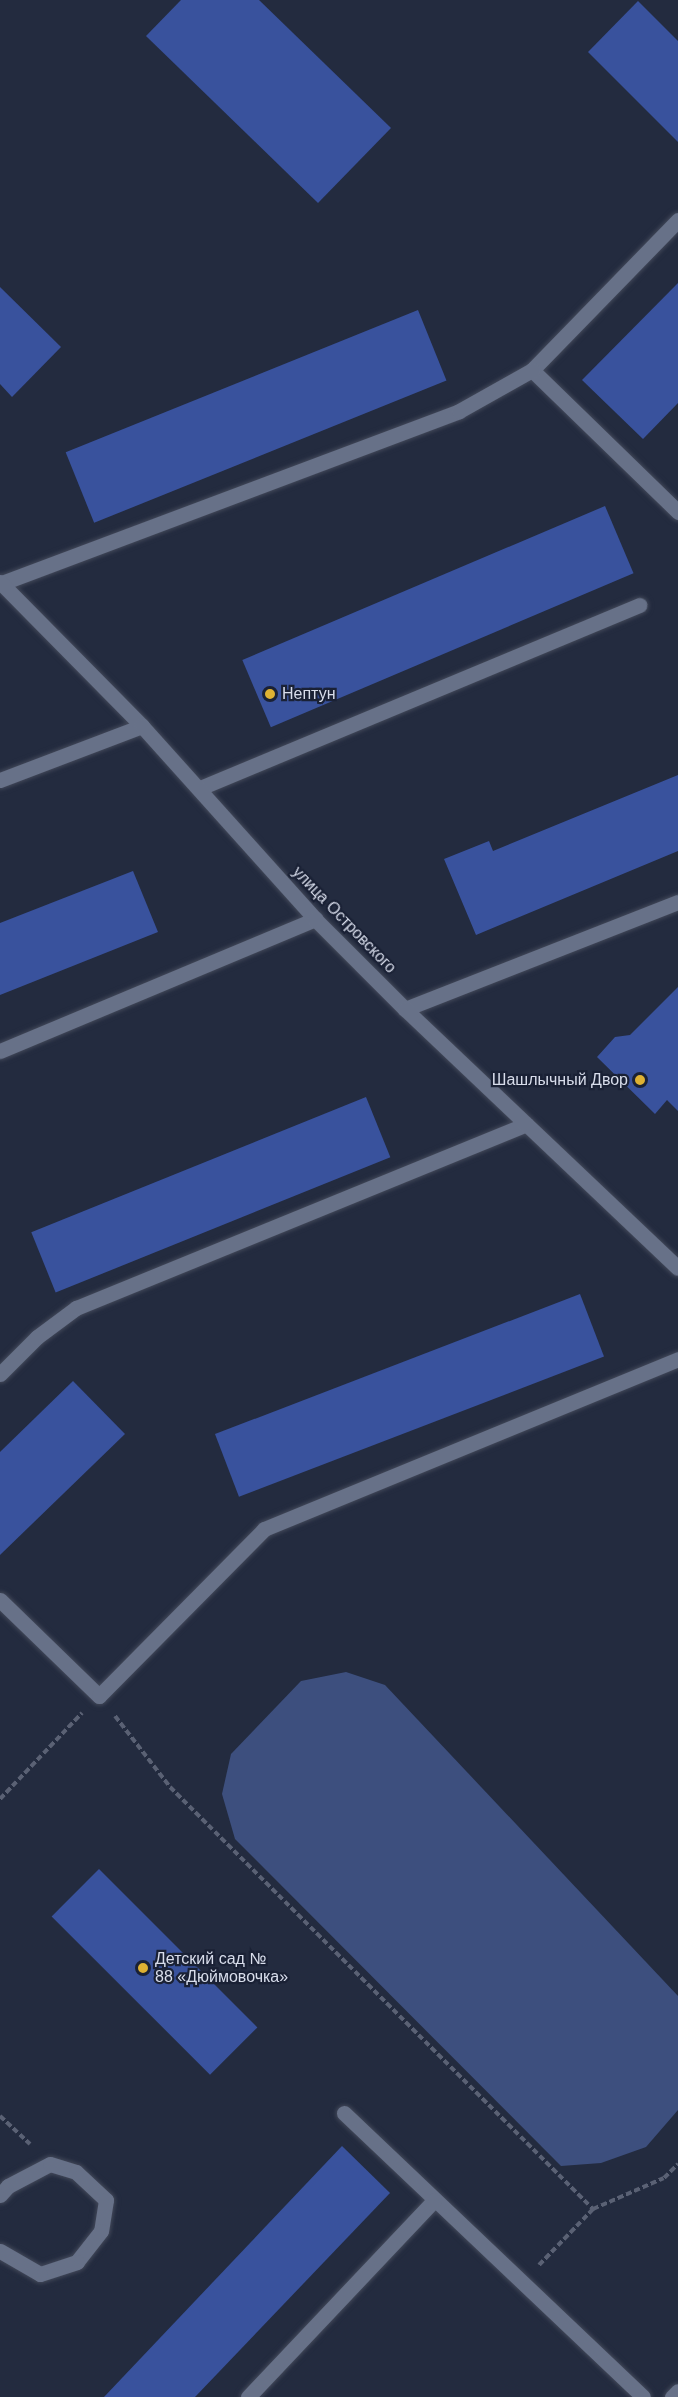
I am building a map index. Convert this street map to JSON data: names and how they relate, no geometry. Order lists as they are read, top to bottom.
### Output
{
  "streets": {
    "street": ["улица Островского"]
  },
  "places": ["Нептун", "Шашлычный Двор", "Детский сад № 88 «Дюймовочка»"]
}
